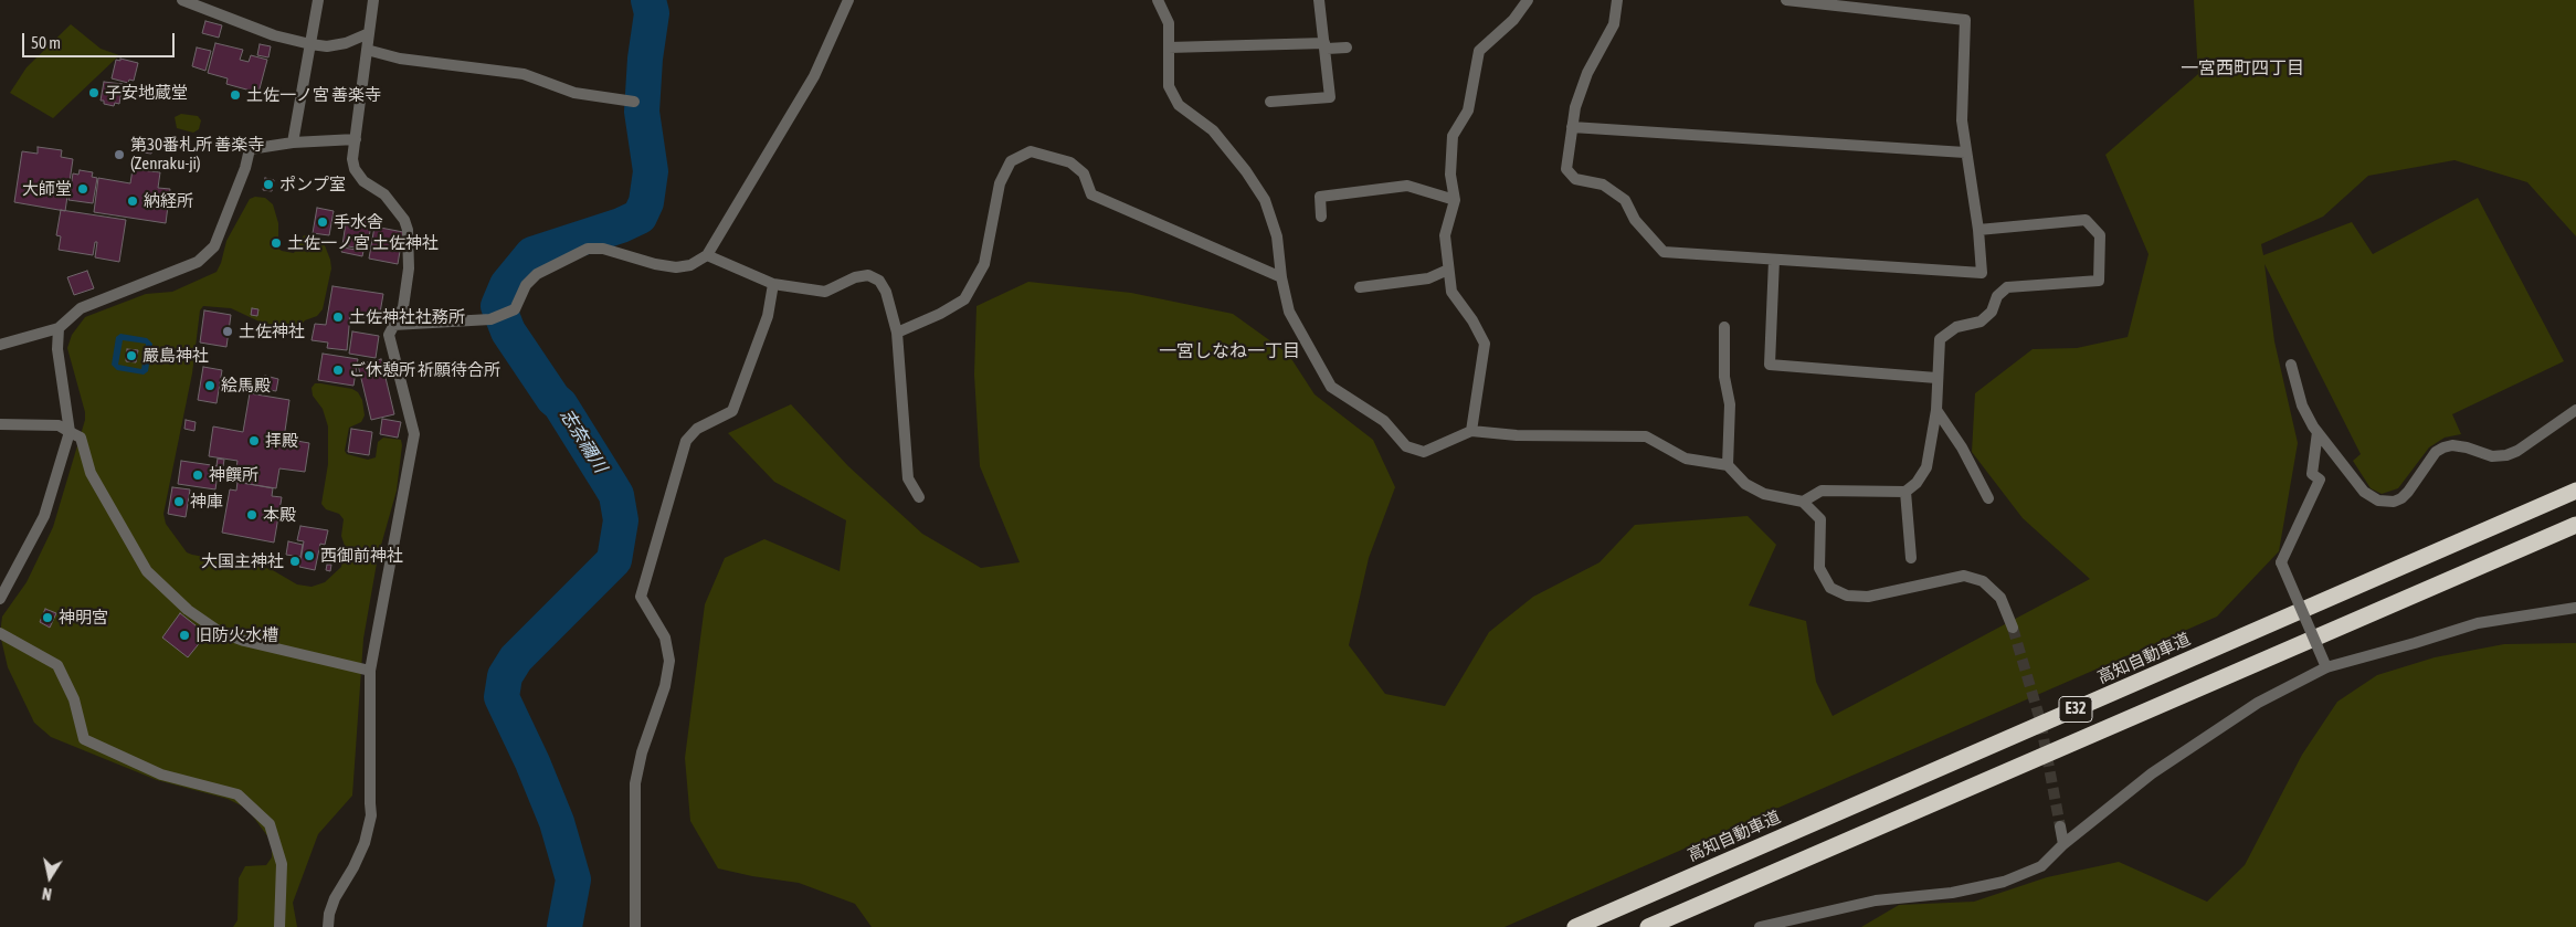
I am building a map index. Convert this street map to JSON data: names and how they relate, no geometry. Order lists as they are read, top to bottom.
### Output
{
  "streets": {
    "highway": ["高知自動車道", "E32"]
  },
  "districts": ["一宮西町四丁目", "一宮しなね一丁目"],
  "water": ["志奈禰川"],
  "places": [
    "子安地蔵堂",
    "土佐一ノ宮 善楽寺",
    "第30番札所 善楽寺 (Zenraku-ji)",
    "ポンプ室",
    "大師堂",
    "納経所",
    "手水舎",
    "土佐一ノ宮 土佐神社",
    "土佐神社社務所",
    "土佐神社",
    "嚴島神社",
    "ご休憩所 祈願待合所",
    "絵馬殿",
    "拝殿",
    "神饌所",
    "神庫",
    "本殿",
    "西御前神社",
    "大国主神社",
    "神明宮",
    "旧防火水槽"
  ],
  "scale_bar": "50 m",
  "north": "bottom"
}
